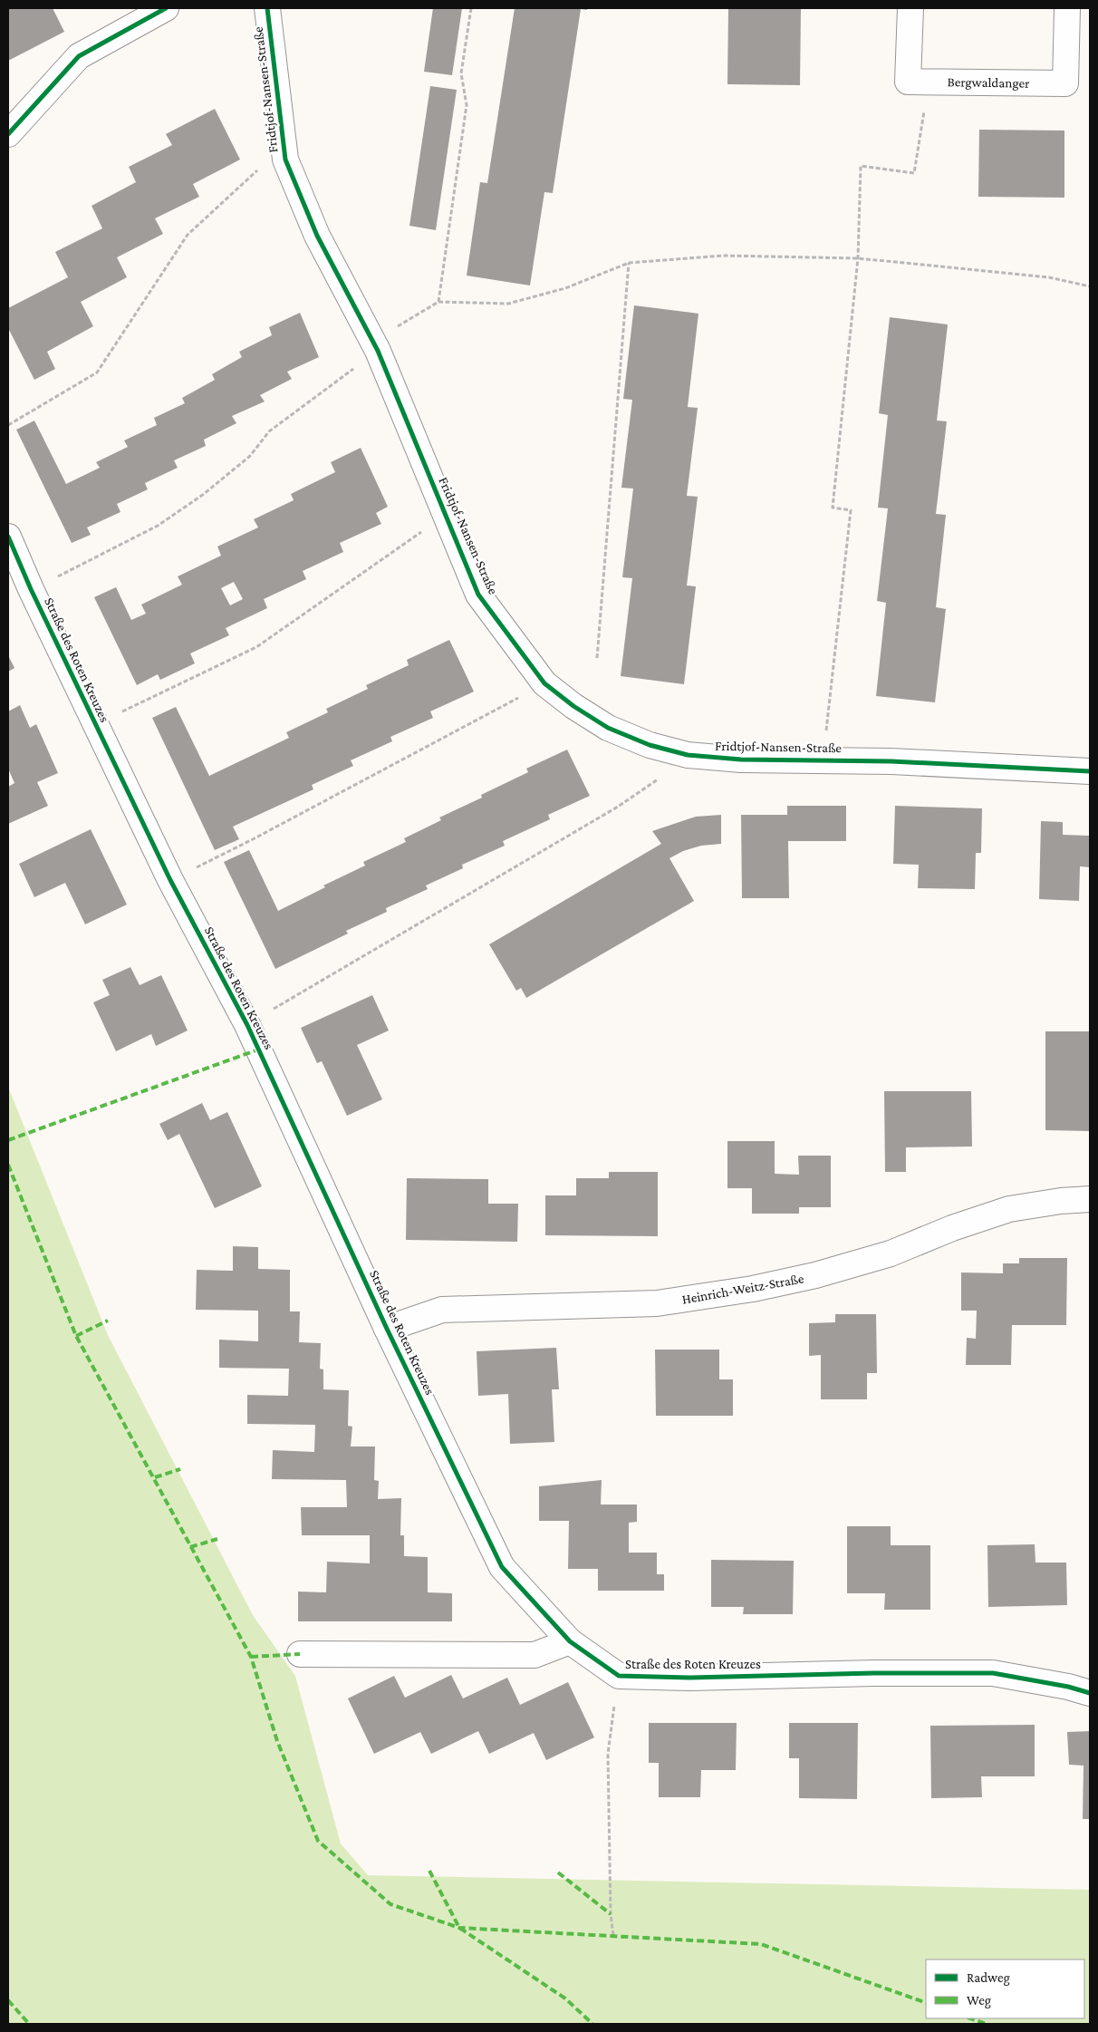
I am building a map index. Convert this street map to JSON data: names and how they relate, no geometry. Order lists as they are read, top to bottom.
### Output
{
  "streets": {
    "street": [
      "Bergwaldanger",
      "Fridtjof-Nansen-Straße",
      "Straße des Roten Kreuzes",
      "Heinrich-Weitz-Straße"
    ]
  },
  "crossings": [
    ["Straße des Roten Kreuzes", "Heinrich-Weitz-Straße"]
  ],
  "legend": ["Radweg", "Weg"]
}
